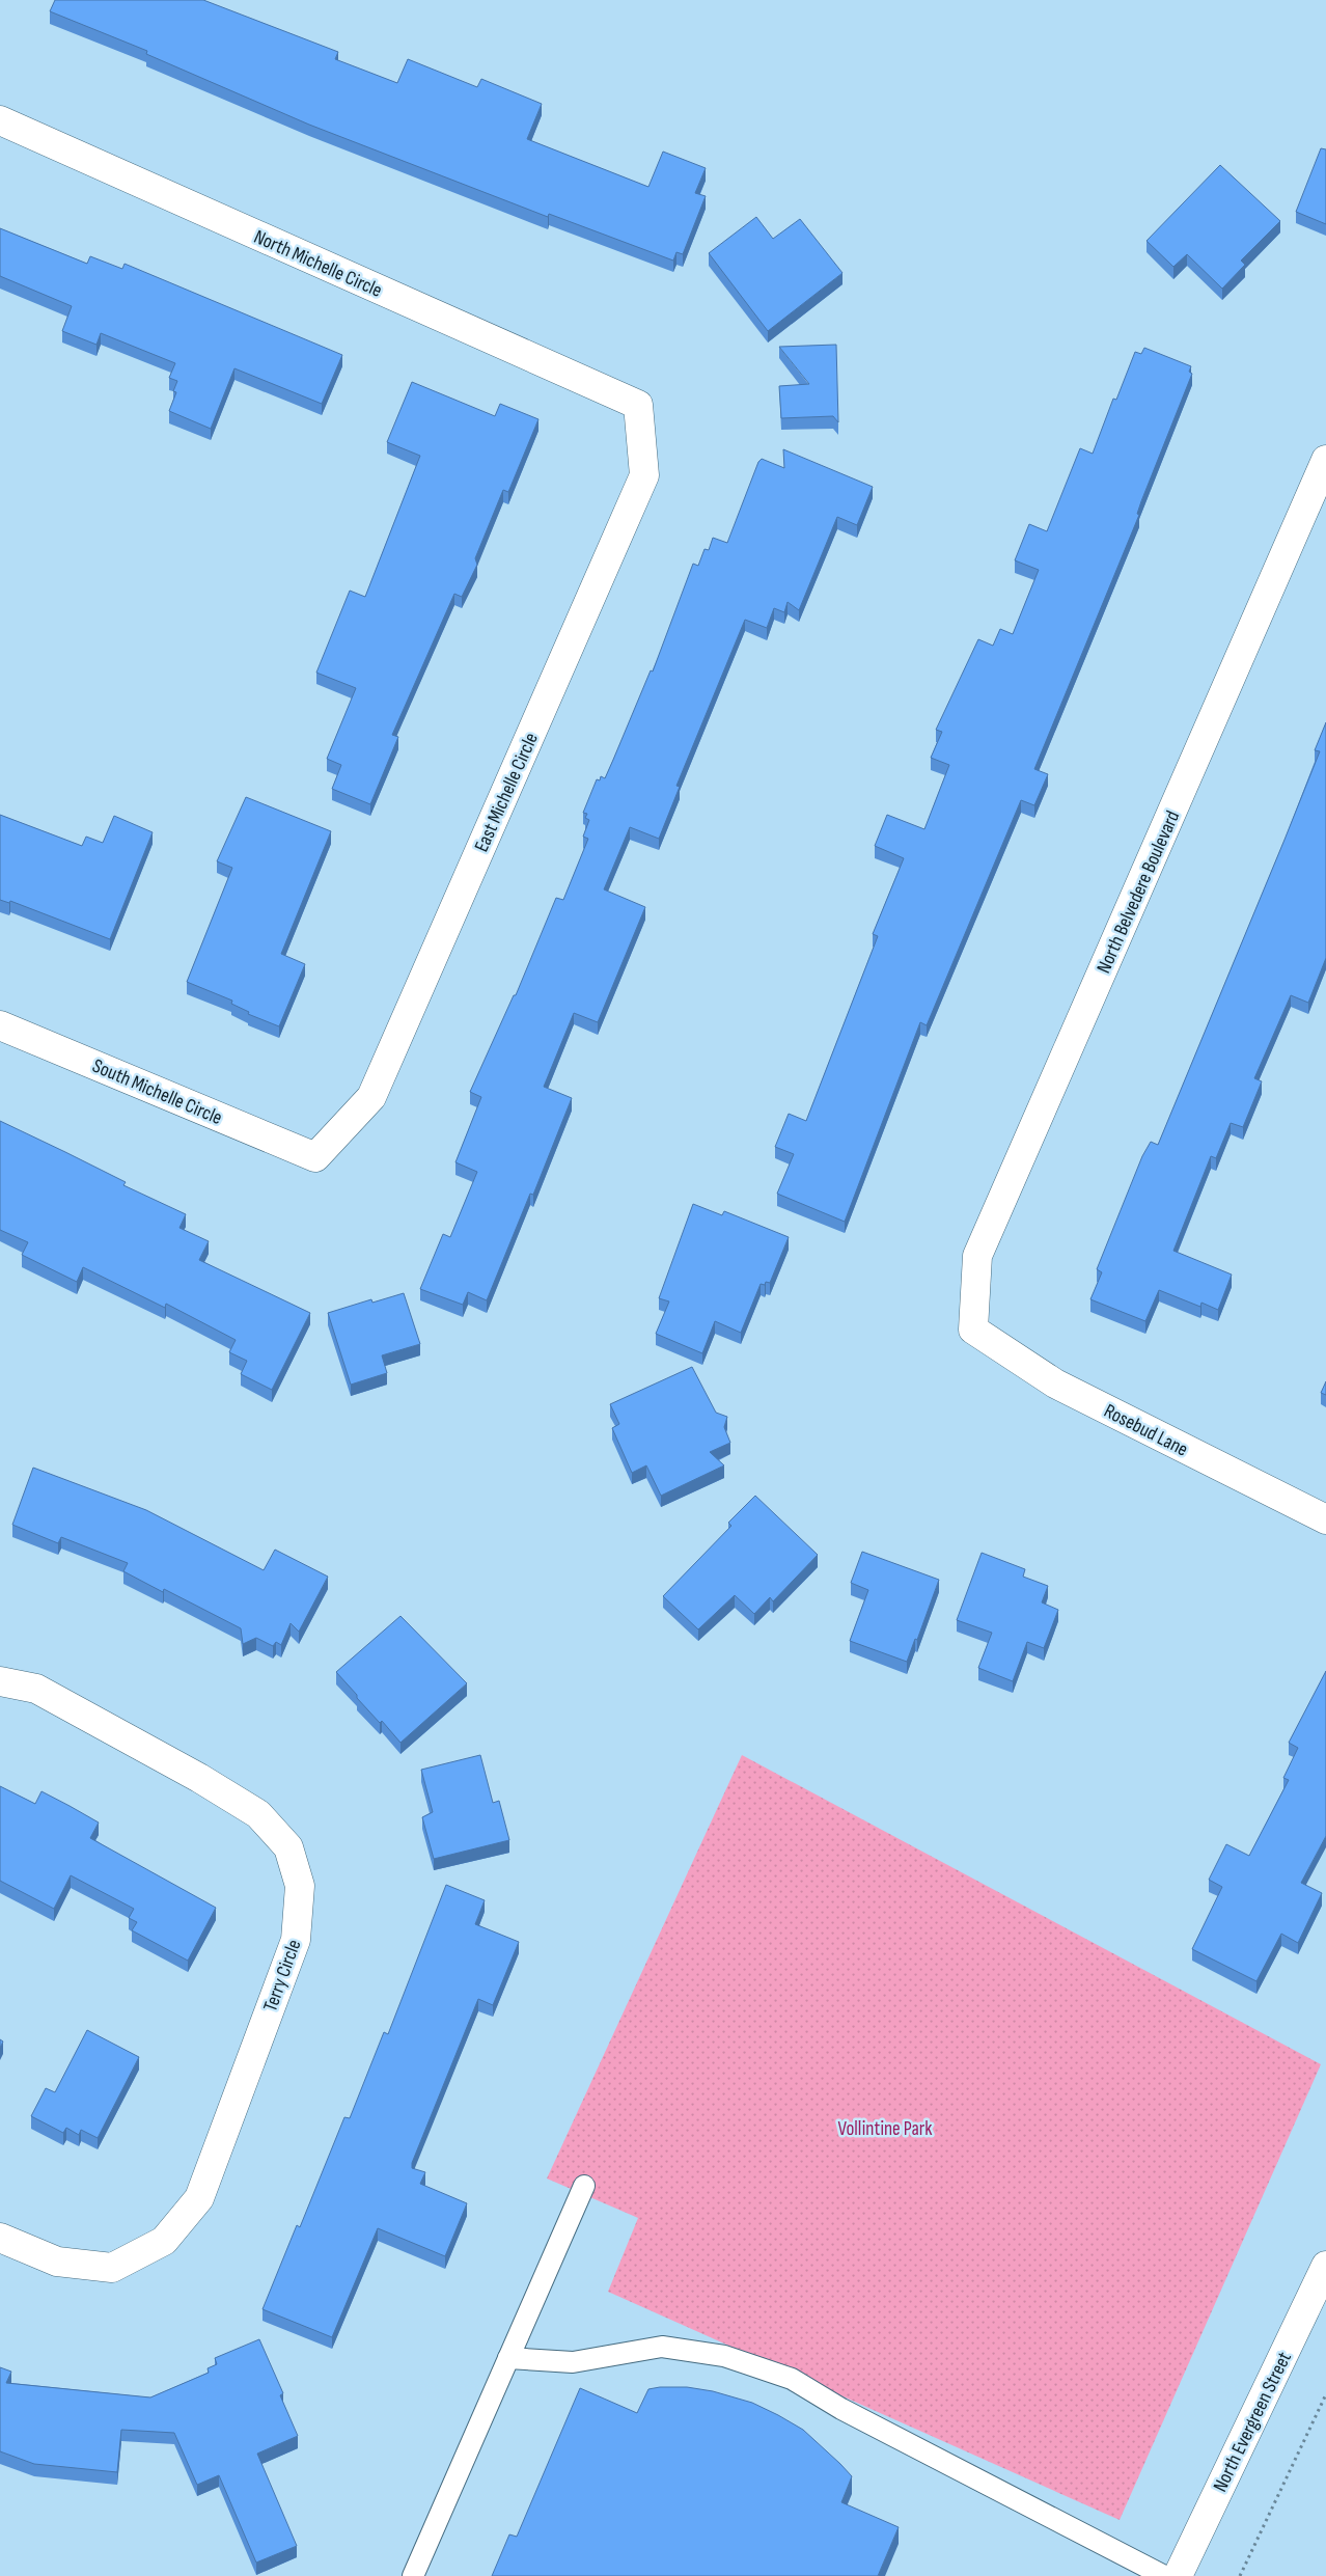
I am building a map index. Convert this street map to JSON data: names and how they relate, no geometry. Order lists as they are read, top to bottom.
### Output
{
  "streets": {
    "street": [
      "North Michelle Circle",
      "East Michelle Circle",
      "North Belvedere Boulevard",
      "South Michelle Circle",
      "Rosebud Lane",
      "Terry Circle",
      "North Evergreen Street"
    ]
  },
  "crossings": [
    ["North Michelle Circle", "East Michelle Circle"],
    ["East Michelle Circle", "South Michelle Circle"],
    ["North Belvedere Boulevard", "Rosebud Lane"]
  ],
  "parks": ["Vollintine Park"]
}
